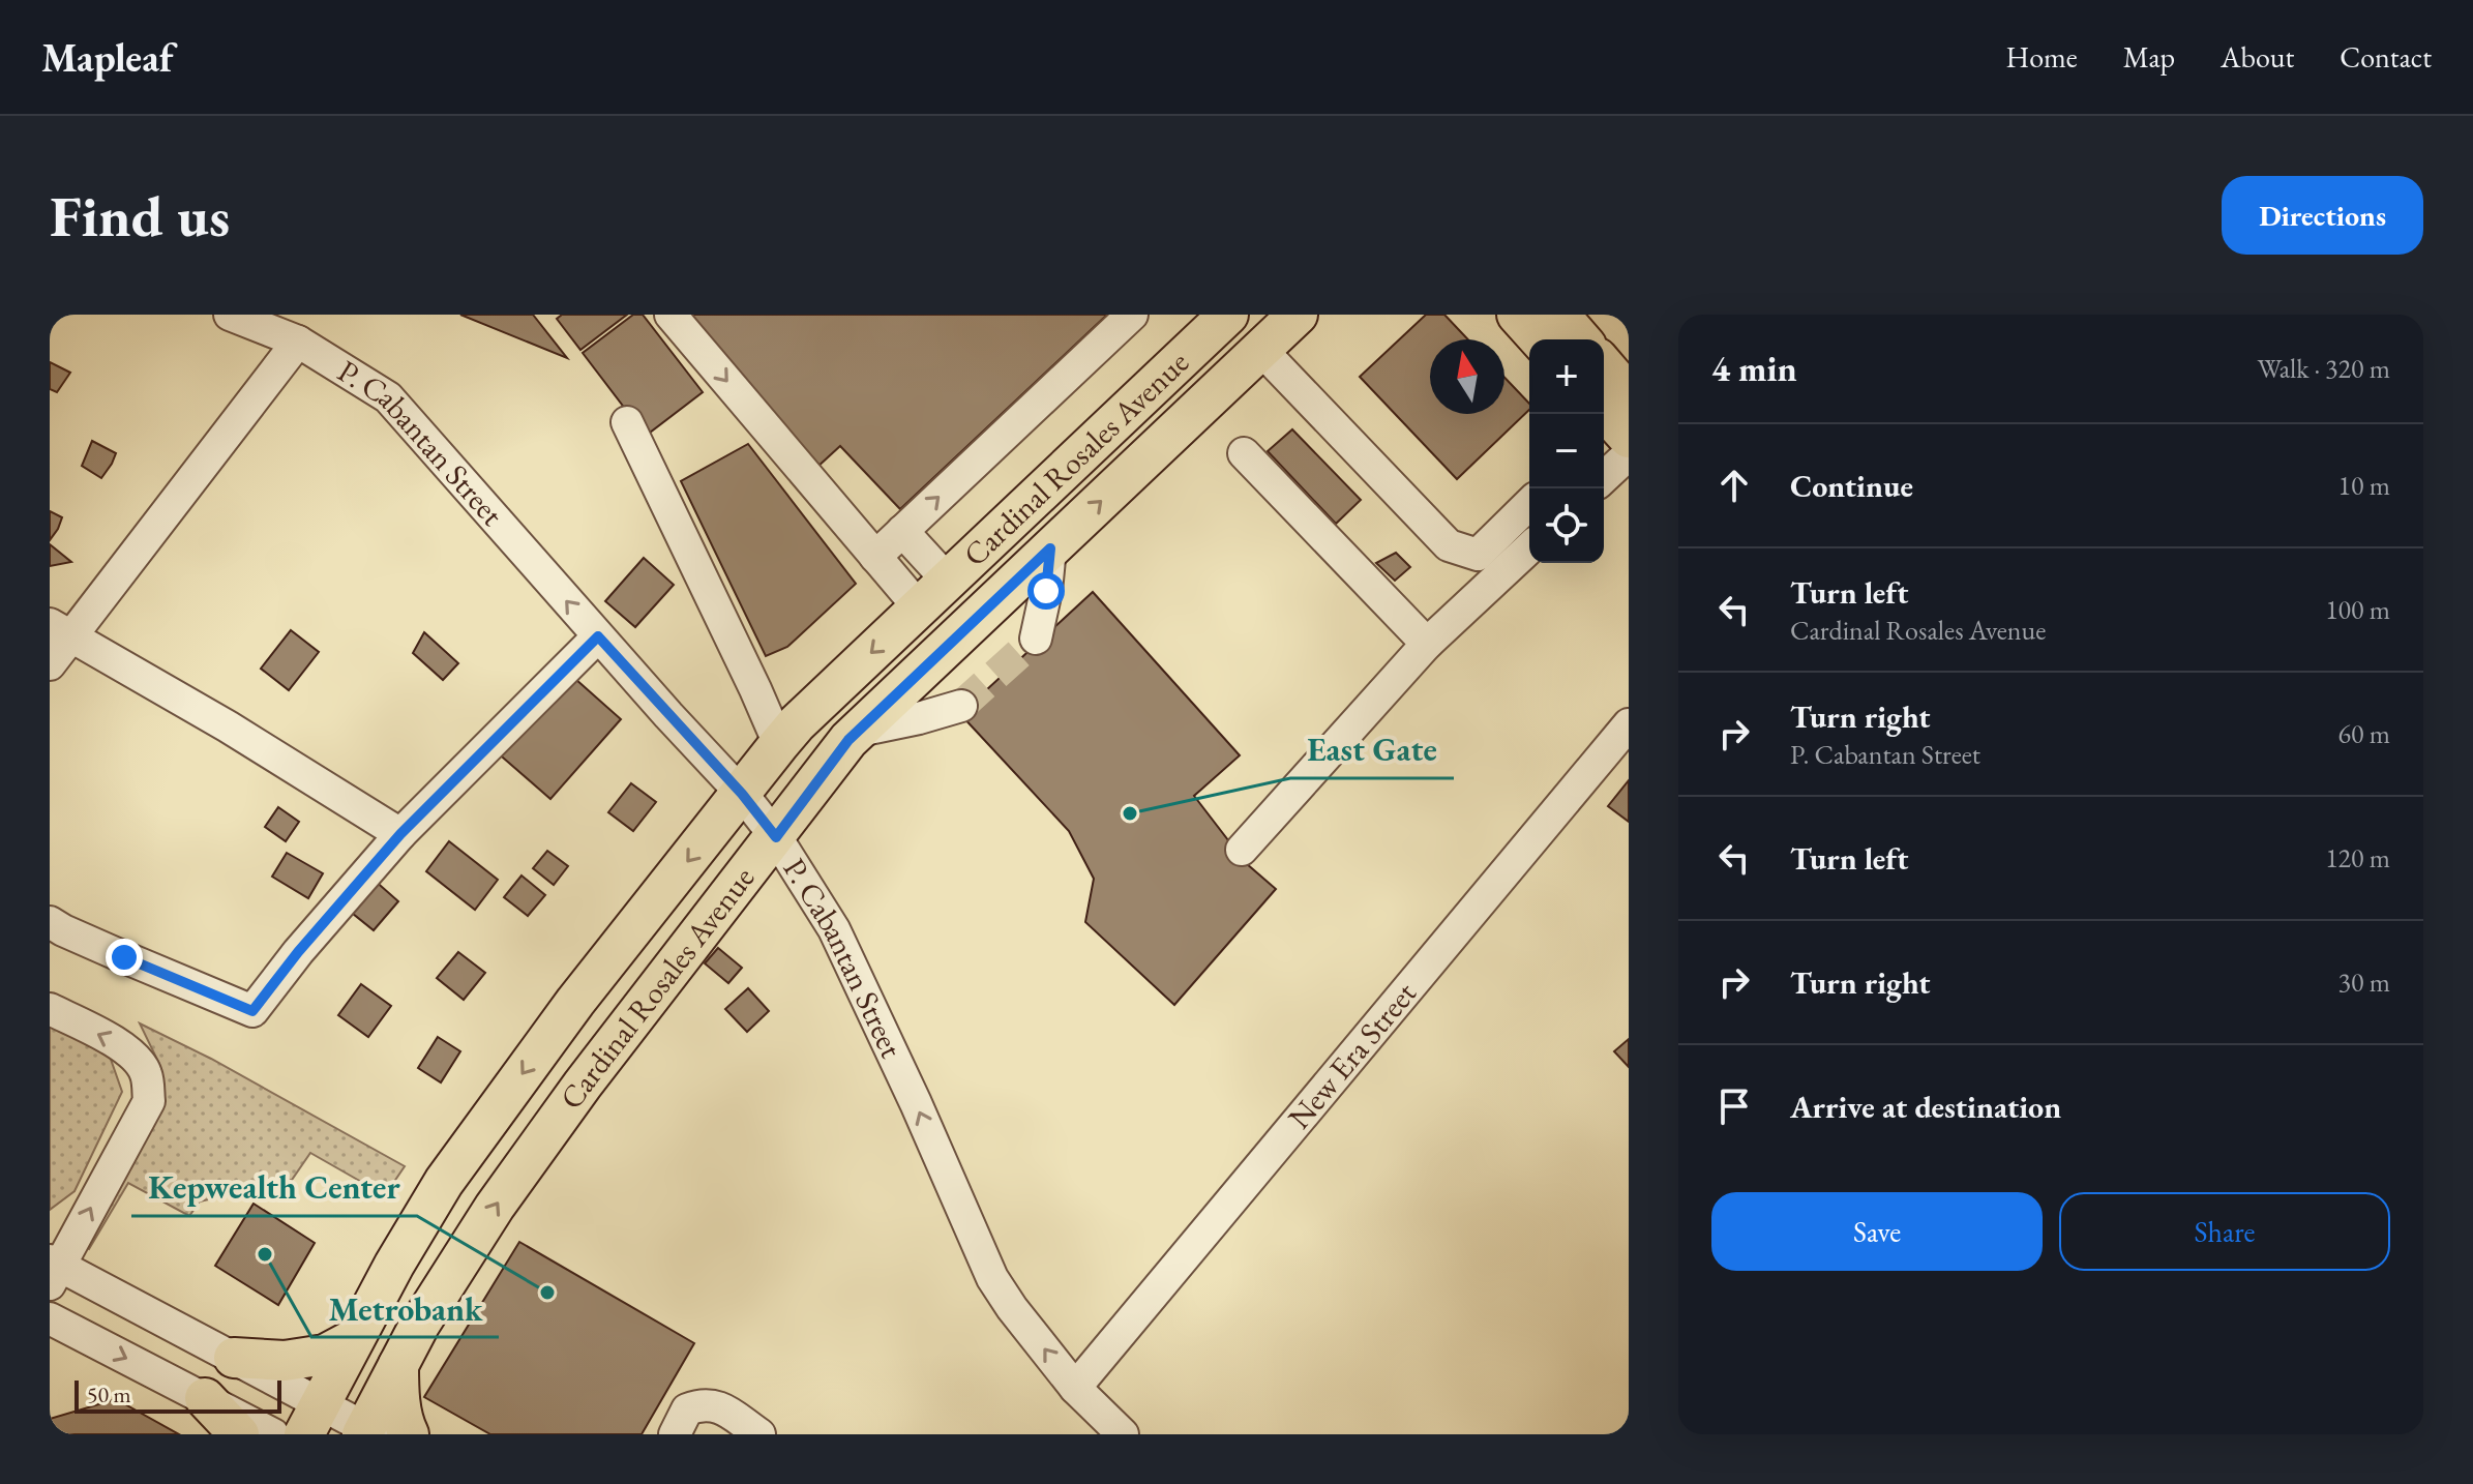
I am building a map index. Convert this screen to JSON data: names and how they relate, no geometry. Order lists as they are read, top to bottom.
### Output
{
  "streets": {
    "main road": ["Cardinal Rosales Avenue"],
    "street": ["P. Cabantan Street", "New Era Street"]
  },
  "crossings": [
    ["P. Cabantan Street", "Cardinal Rosales Avenue"],
    ["P. Cabantan Street", "New Era Street"]
  ],
  "places": ["East Gate", "Metrobank", "Kepwealth Center"],
  "scale_bar": "50 m",
  "north": "top",
  "page": {
    "header": "Mapleaf",
    "nav": [
      "Home",
      "Map",
      "About",
      "Contact"
    ],
    "buttons": [
      "Directions",
      ["Save", "Share"]
    ],
    "title": "Find us",
    "heading": ["4 min", "Walk · 320 m"],
    "map_buttons": ["+", "−"],
    "list": [
      ["Continue", "10 m"],
      ["Turn left", "Cardinal Rosales Avenue", "100 m"],
      ["Turn right", "P. Cabantan Street", "60 m"],
      ["Turn left", "120 m"],
      ["Turn right", "30 m"],
      "Arrive at destination"
    ],
    "scale": "50 m"
  }
}
